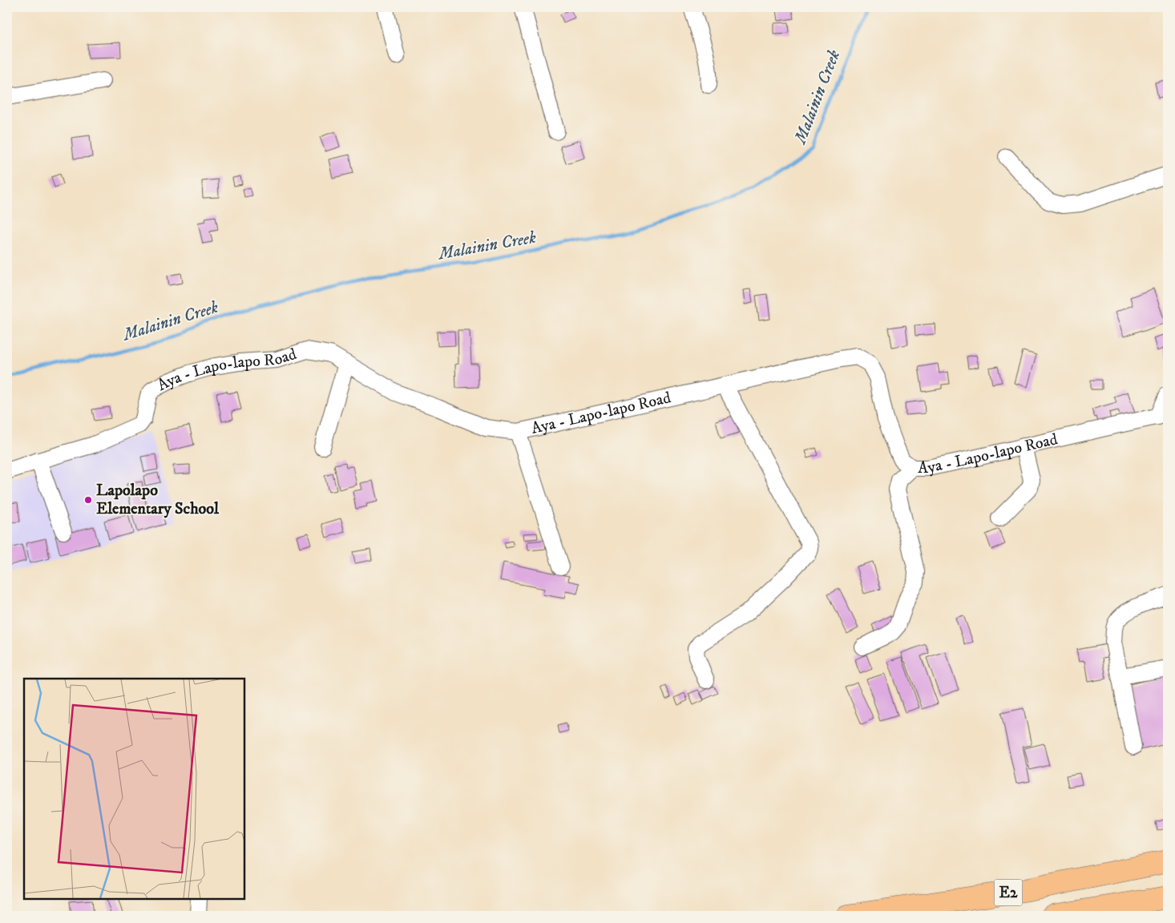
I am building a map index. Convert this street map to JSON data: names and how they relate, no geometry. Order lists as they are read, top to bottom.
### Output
{
  "streets": {
    "highway": ["E2"],
    "street": ["Aya - Lapo-lapo Road"]
  },
  "water": ["Malainin Creek"],
  "places": ["Lapolapo Elementary School"]
}
